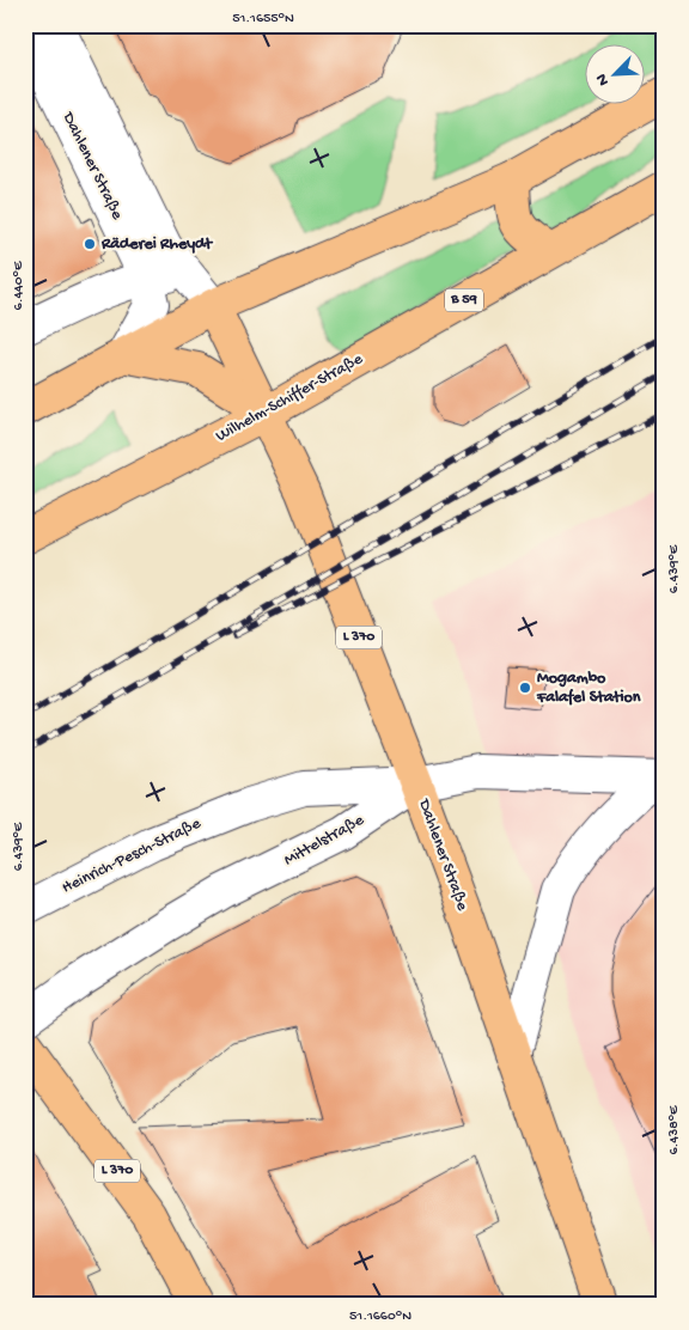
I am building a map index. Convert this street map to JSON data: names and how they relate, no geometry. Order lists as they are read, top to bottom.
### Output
{
  "streets": {
    "main road": [
      "Dahlener Straße",
      "B 59",
      "Wilhelm-Schiffer-Straße",
      "L 370"
    ],
    "street": ["Mittelstraße", "Heinrich-Pesch-Straße"]
  },
  "crossings": [
    ["Dahlener Straße", "Wilhelm-Schiffer-Straße"],
    ["Dahlener Straße", "Mittelstraße"],
    ["Dahlener Straße", "Heinrich-Pesch-Straße"],
    ["Mittelstraße", "Heinrich-Pesch-Straße"]
  ],
  "places": ["Räderei Rheydt", "Mogambo Falafel Station"],
  "north": "bottom left",
  "coordinates": [
    "51.1655°N",
    "6.440°E",
    "6.439°E",
    "6.438°E",
    "51.1660°N"
  ]
}
